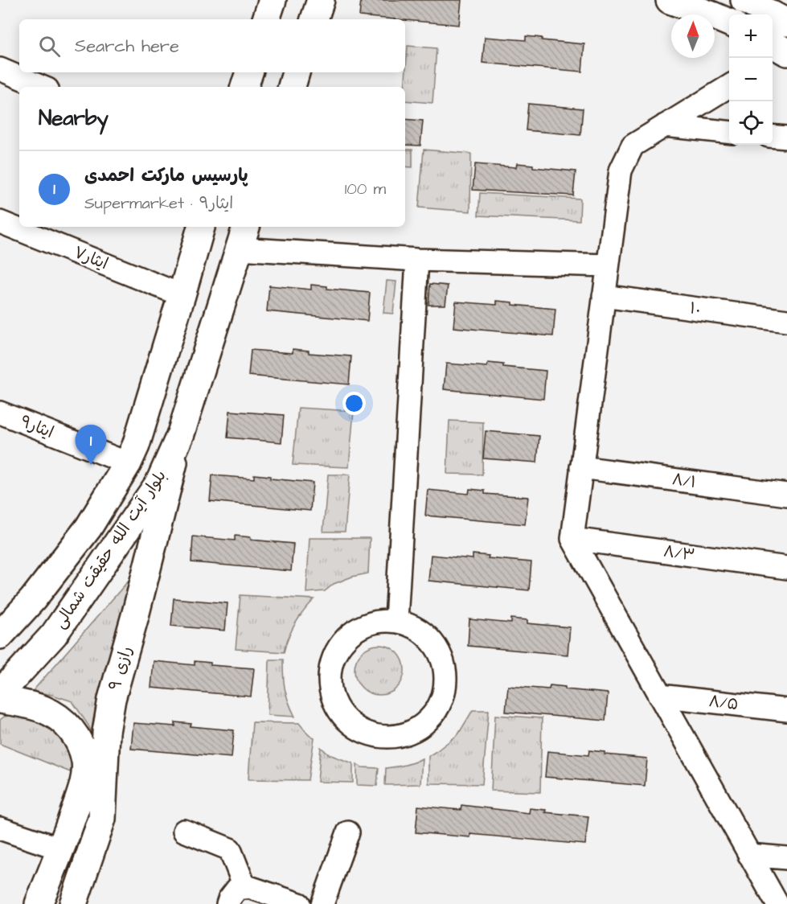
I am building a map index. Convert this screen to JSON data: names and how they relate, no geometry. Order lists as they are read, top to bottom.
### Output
{
  "streets": {
    "main road": ["بلوار آیت الله حقیقت شمالی", "رازی ۹"],
    "street": [
      "ایثار۷",
      "۱۰",
      "ایثار۹",
      "۸/۱",
      "۸/۳",
      "۸/۵"
    ]
  },
  "crossings": [
    ["ایثار۷", "بلوار آیت الله حقیقت شمالی"],
    ["ایثار۹", "بلوار آیت الله حقیقت شمالی"],
    ["بلوار آیت الله حقیقت شمالی", "رازی ۹"]
  ],
  "north": "top",
  "page": {
    "map_buttons": ["+", "−"],
    "search": "Search here",
    "heading": "Nearby",
    "list": [
      {
        "mark": "1",
        "name": "پارسیس مارکت احمدی",
        "note": "Supermarket · ایثار۹",
        "value": "100 m"
      }
    ],
    "pins": "1"
  }
}
